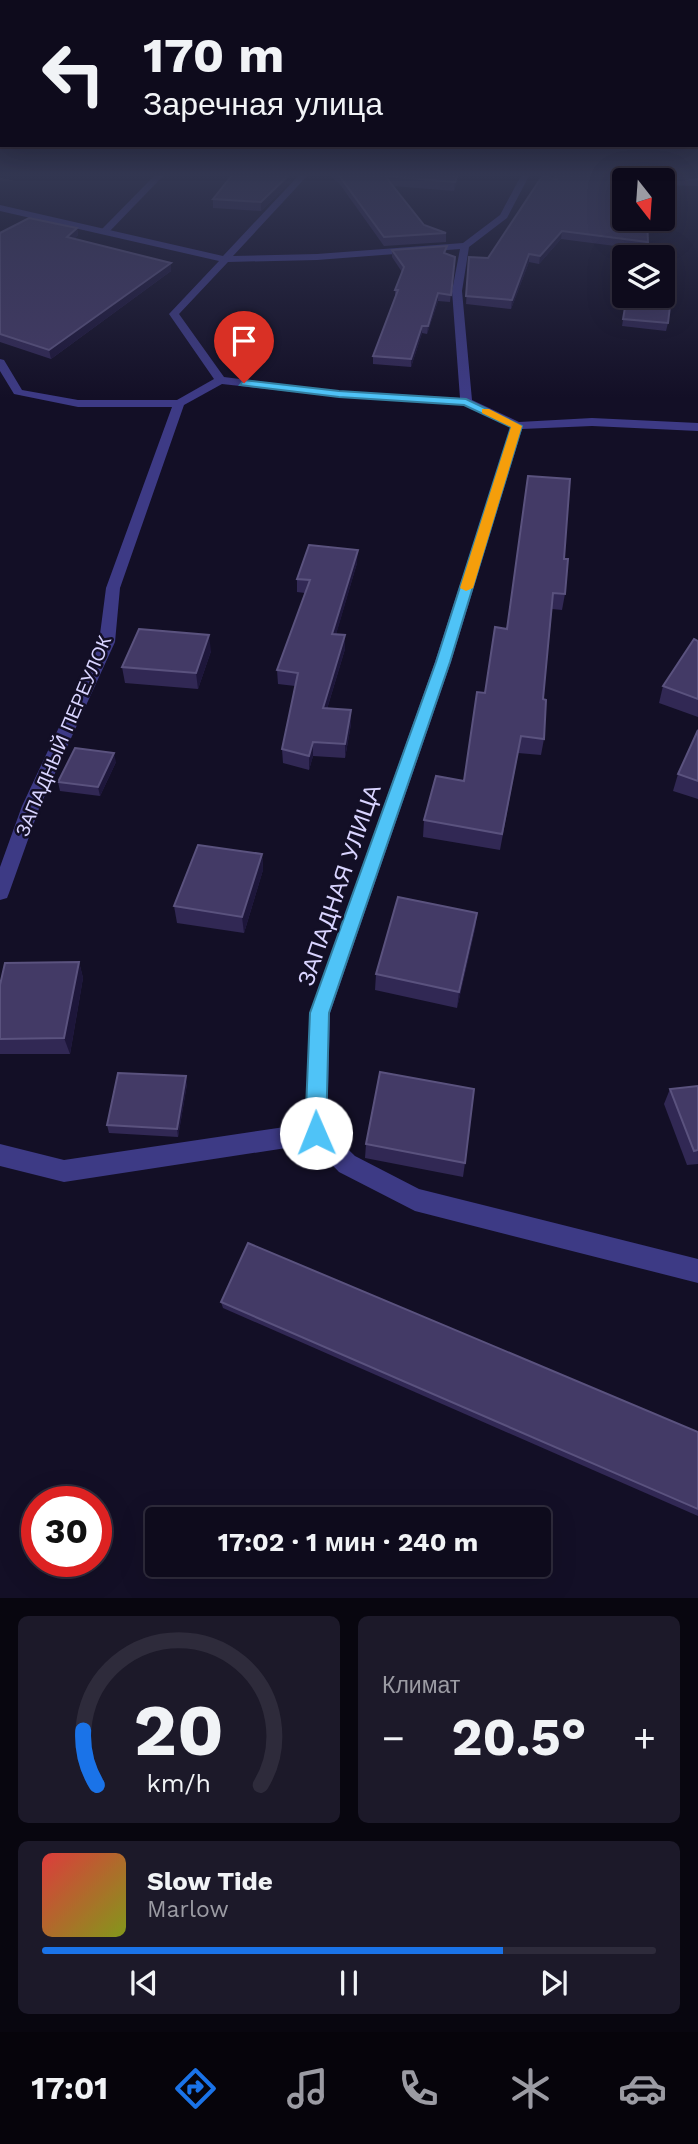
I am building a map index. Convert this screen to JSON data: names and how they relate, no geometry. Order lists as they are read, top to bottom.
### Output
{
  "streets": {
    "street": ["ЗАПАДНЫЙ ПЕРЕУЛОК", "ЗАПАДНАЯ УЛИЦА"]
  },
  "north": "bottom",
  "page": {
    "turn": ["170 m", "Заречная улица"],
    "limit": "30",
    "trip": "17:02 · 1 мин · 240 m",
    "tile": "Климат",
    "heat": ["−", "20.5°", "+"],
    "song": ["Slow Tide", "Marlow"],
    "tabs": "17:01",
    "gauge": ["20", "km/h"]
  }
}
